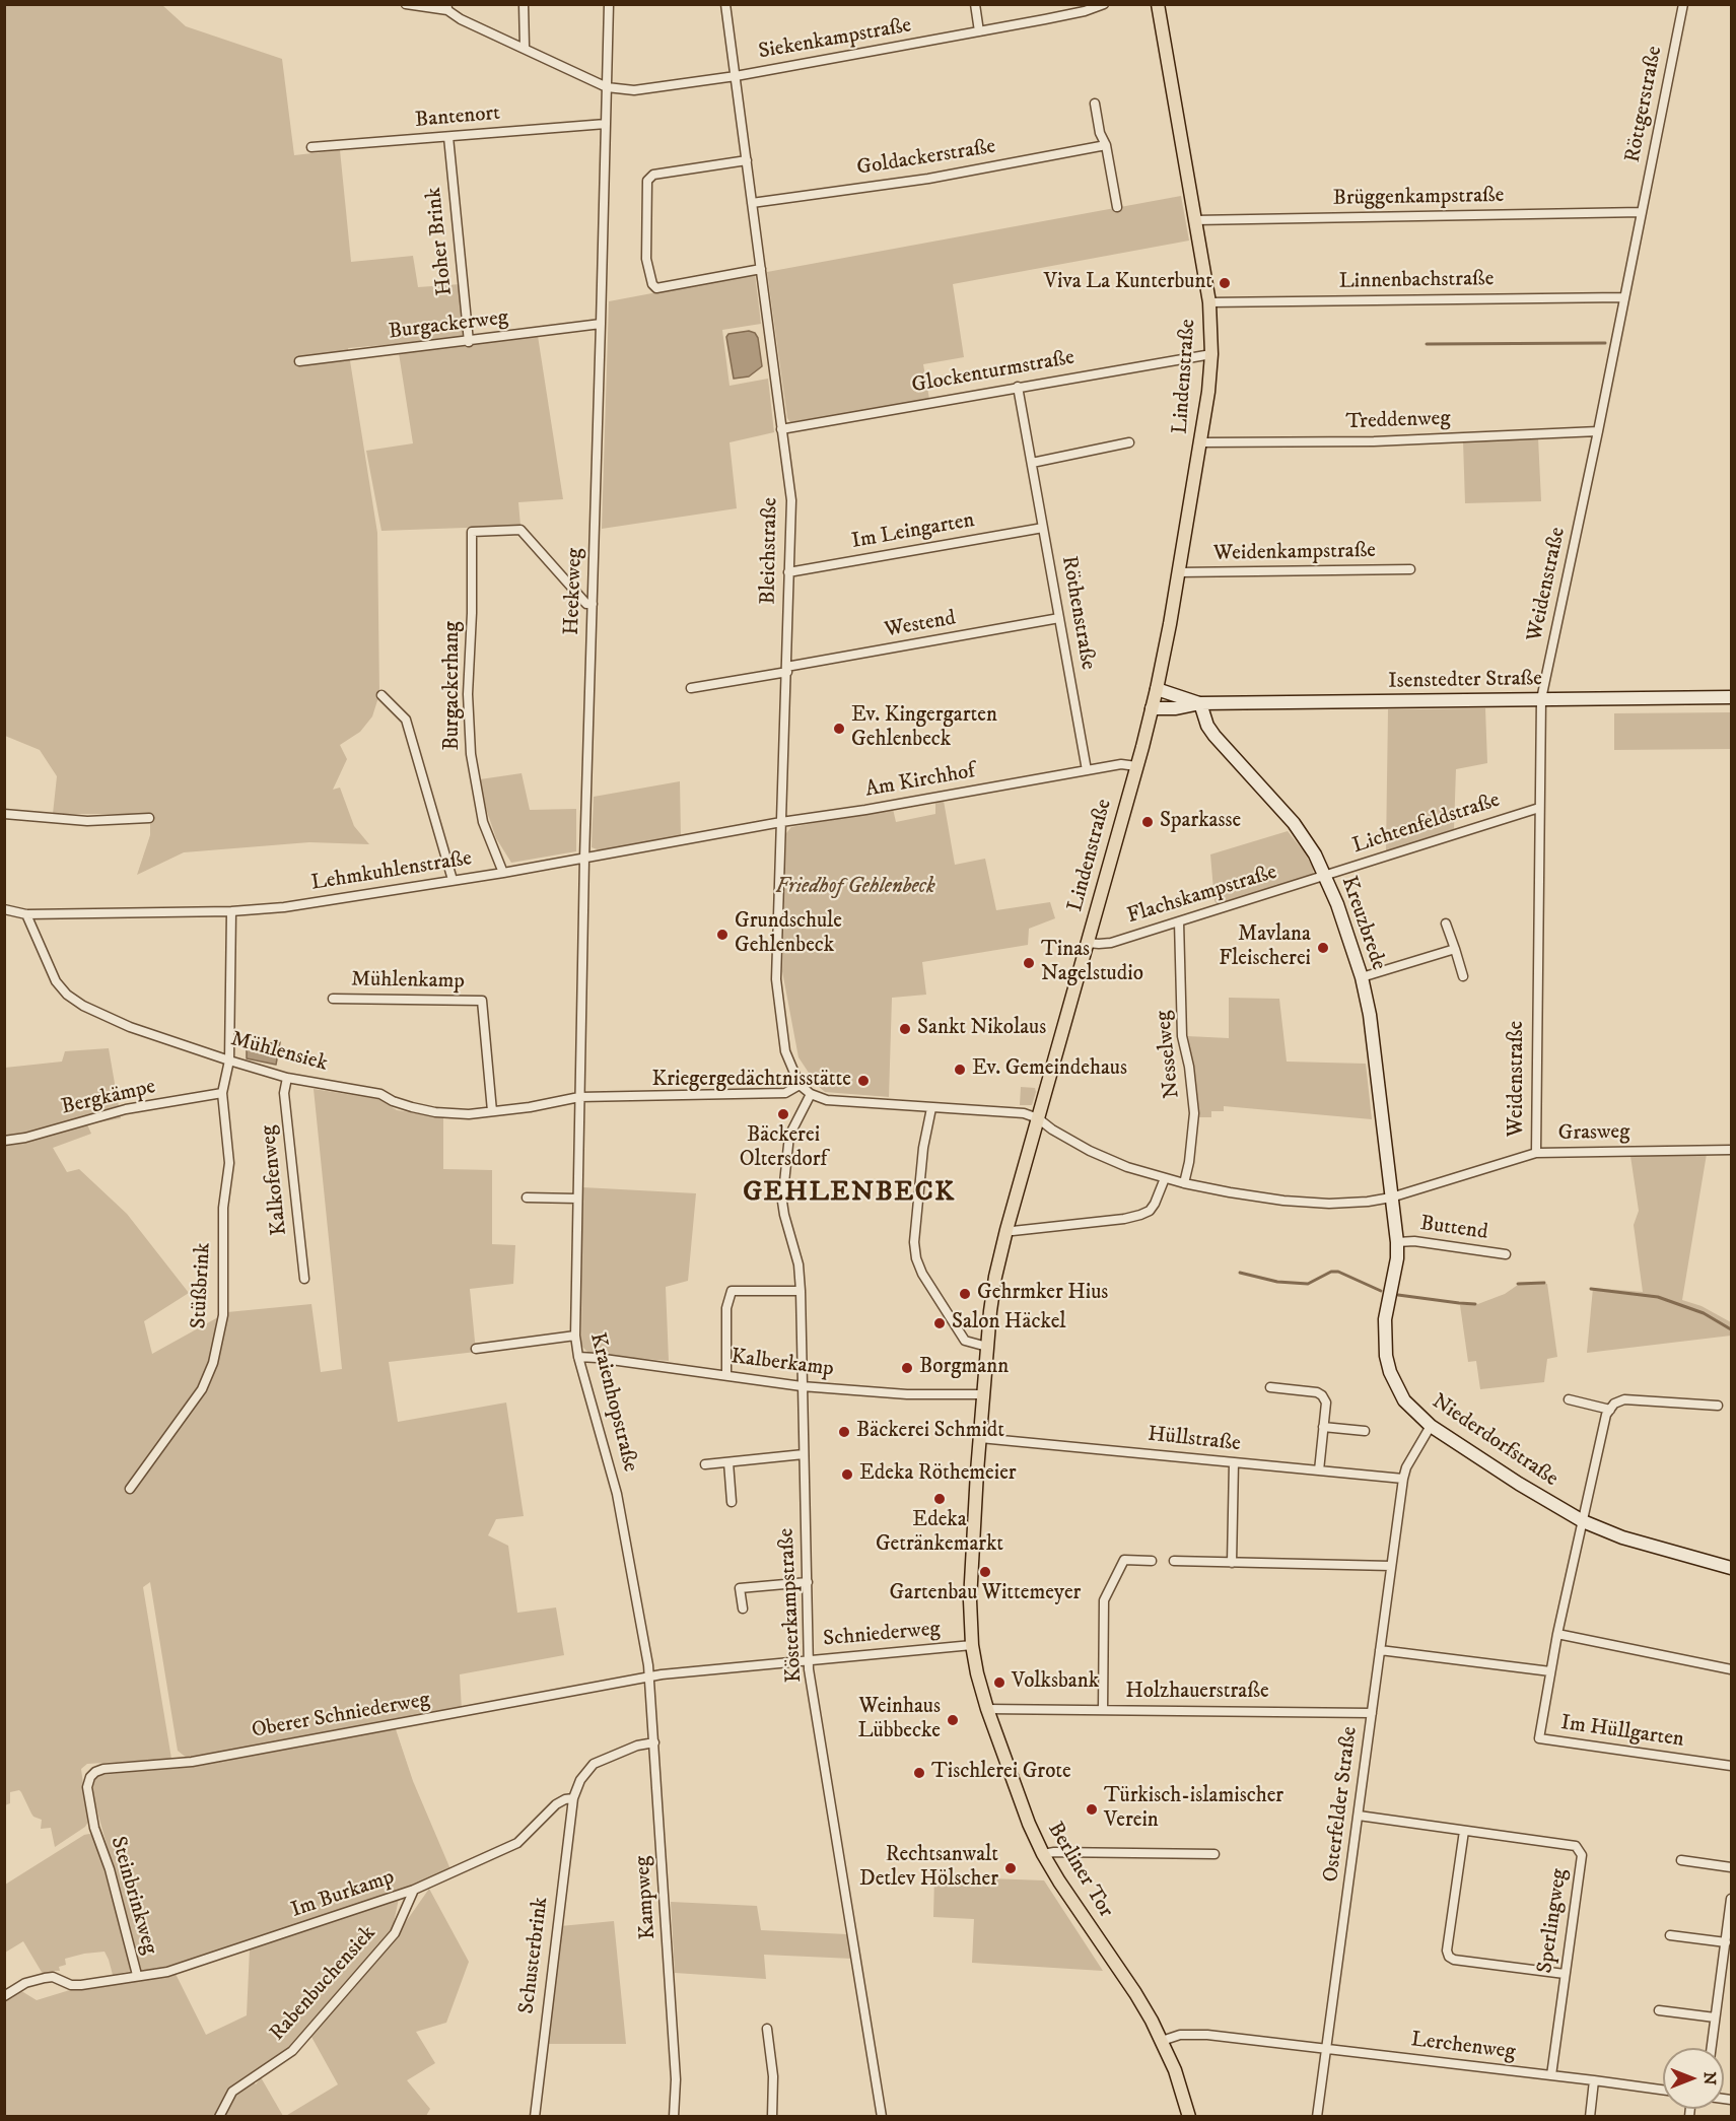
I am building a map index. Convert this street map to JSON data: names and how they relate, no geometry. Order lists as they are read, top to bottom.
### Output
{
  "streets": {
    "main road": [
      "Lindenstraße",
      "Isenstedter Straße",
      "Kreuzbrede",
      "Niederdorfstraße",
      "Berliner Tor"
    ],
    "street": [
      "Siekenkampstraße",
      "Röttgerstraße",
      "Bantenort",
      "Goldackerstraße",
      "Brüggenkampstraße",
      "Hoher Brink",
      "Linnenbachstraße",
      "Burgackerweg",
      "Glockenturmstraße",
      "Treddenweg",
      "Im Leingarten",
      "Bleichstraße",
      "Weidenkampstraße",
      "Weidenstraße",
      "Heekeweg",
      "Röthenstraße",
      "Westend",
      "Burgackerhang",
      "Am Kirchhof",
      "Lichtenfeldstraße",
      "Lehmkuhlenstraße",
      "Flachskampstraße",
      "Mühlenkamp",
      "Mühlensiek",
      "Nesselweg",
      "Bergkämpe",
      "Grasweg",
      "Kalkofenweg",
      "Buttend",
      "Stüßbrink",
      "Kalberkamp",
      "Kraienhopstraße",
      "Hüllstraße",
      "Kösterkampstraße",
      "Schniederweg",
      "Holzhauerstraße",
      "Oberer Schniederweg",
      "Im Hüllgarten",
      "Osterfelder Straße",
      "Im Burkamp",
      "Steinbrinkweg",
      "Kampweg",
      "Sperlingweg",
      "Schusterbrink",
      "Rabenbuchensiek",
      "Lerchenweg"
    ]
  },
  "crossings": [
    ["Siekenkampstraße", "Bleichstraße"],
    ["Siekenkampstraße", "Heekeweg"],
    ["Röttgerstraße", "Brüggenkampstraße"],
    ["Röttgerstraße", "Weidenstraße"],
    ["Bantenort", "Hoher Brink"],
    ["Bantenort", "Heekeweg"],
    ["Goldackerstraße", "Bleichstraße"],
    ["Brüggenkampstraße", "Lindenstraße"],
    ["Brüggenkampstraße", "Weidenstraße"],
    ["Hoher Brink", "Burgackerweg"],
    ["Linnenbachstraße", "Lindenstraße"],
    ["Linnenbachstraße", "Weidenstraße"],
    ["Burgackerweg", "Heekeweg"],
    ["Glockenturmstraße", "Lindenstraße"],
    ["Glockenturmstraße", "Bleichstraße"],
    ["Glockenturmstraße", "Röthenstraße"],
    ["Lindenstraße", "Treddenweg"],
    ["Lindenstraße", "Weidenkampstraße"],
    ["Lindenstraße", "Isenstedter Straße"],
    ["Lindenstraße", "Am Kirchhof"],
    ["Lindenstraße", "Flachskampstraße"],
    ["Lindenstraße", "Kalberkamp"],
    ["Lindenstraße", "Hüllstraße"],
    ["Lindenstraße", "Schniederweg"],
    ["Lindenstraße", "Berliner Tor"],
    ["Treddenweg", "Weidenstraße"],
    ["Im Leingarten", "Bleichstraße"],
    ["Im Leingarten", "Röthenstraße"],
    ["Bleichstraße", "Westend"],
    ["Bleichstraße", "Am Kirchhof"],
    ["Bleichstraße", "Lehmkuhlenstraße"],
    ["Bleichstraße", "Mühlensiek"],
    ["Bleichstraße", "Kösterkampstraße"],
    ["Weidenstraße", "Isenstedter Straße"],
    ["Weidenstraße", "Lichtenfeldstraße"],
    ["Weidenstraße", "Grasweg"],
    ["Heekeweg", "Burgackerhang"],
    ["Heekeweg", "Lehmkuhlenstraße"],
    ["Heekeweg", "Mühlensiek"],
    ["Heekeweg", "Kraienhopstraße"],
    ["Röthenstraße", "Westend"],
    ["Röthenstraße", "Am Kirchhof"],
    ["Isenstedter Straße", "Kreuzbrede"],
    ["Burgackerhang", "Lehmkuhlenstraße"],
    ["Am Kirchhof", "Lehmkuhlenstraße"],
    ["Lichtenfeldstraße", "Flachskampstraße"],
    ["Lichtenfeldstraße", "Kreuzbrede"],
    ["Lehmkuhlenstraße", "Mühlensiek"],
    ["Lehmkuhlenstraße", "Stüßbrink"],
    ["Flachskampstraße", "Kreuzbrede"],
    ["Flachskampstraße", "Nesselweg"],
    ["Kreuzbrede", "Grasweg"],
    ["Kreuzbrede", "Niederdorfstraße"],
    ["Mühlenkamp", "Mühlensiek"],
    ["Mühlensiek", "Kalkofenweg"],
    ["Mühlensiek", "Stüßbrink"],
    ["Mühlensiek", "Kraienhopstraße"],
    ["Bergkämpe", "Stüßbrink"],
    ["Grasweg", "Niederdorfstraße"],
    ["Buttend", "Niederdorfstraße"],
    ["Kalberkamp", "Kraienhopstraße"],
    ["Kalberkamp", "Kösterkampstraße"],
    ["Kraienhopstraße", "Schniederweg"],
    ["Kraienhopstraße", "Oberer Schniederweg"],
    ["Kraienhopstraße", "Kampweg"],
    ["Hüllstraße", "Osterfelder Straße"],
    ["Niederdorfstraße", "Im Hüllgarten"],
    ["Niederdorfstraße", "Osterfelder Straße"],
    ["Kösterkampstraße", "Schniederweg"],
    ["Schniederweg", "Oberer Schniederweg"],
    ["Schniederweg", "Kampweg"],
    ["Holzhauerstraße", "Osterfelder Straße"],
    ["Holzhauerstraße", "Berliner Tor"],
    ["Oberer Schniederweg", "Steinbrinkweg"],
    ["Oberer Schniederweg", "Kampweg"],
    ["Osterfelder Straße", "Sperlingweg"],
    ["Osterfelder Straße", "Lerchenweg"],
    ["Berliner Tor", "Lerchenweg"],
    ["Im Burkamp", "Steinbrinkweg"],
    ["Im Burkamp", "Schusterbrink"],
    ["Im Burkamp", "Rabenbuchensiek"],
    ["Sperlingweg", "Lerchenweg"]
  ],
  "districts": ["GEHLENBECK"],
  "parks": ["Friedhof Gehlenbeck"],
  "places": [
    "Viva La Kunterbunt",
    "Ev. Kingergarten Gehlenbeck",
    "Sparkasse",
    "Grundschule Gehlenbeck",
    "Mavlana Fleischerei",
    "Tinas Nagelstudio",
    "Sankt Nikolaus",
    "Ev. Gemeindehaus",
    "Kriegergedächtnisstätte",
    "Bäckerei Oltersdorf",
    "Gehrmker Hius",
    "Salon Häckel",
    "Borgmann",
    "Bäckerei Schmidt",
    "Edeka Röthemeier",
    "Edeka Getränkemarkt",
    "Gartenbau Wittemeyer",
    "Volksbank",
    "Weinhaus Lübbecke",
    "Tischlerei Grote",
    "Türkisch-islamischer Verein",
    "Rechtsanwalt Detlev Hölscher"
  ],
  "north": "right"
}
